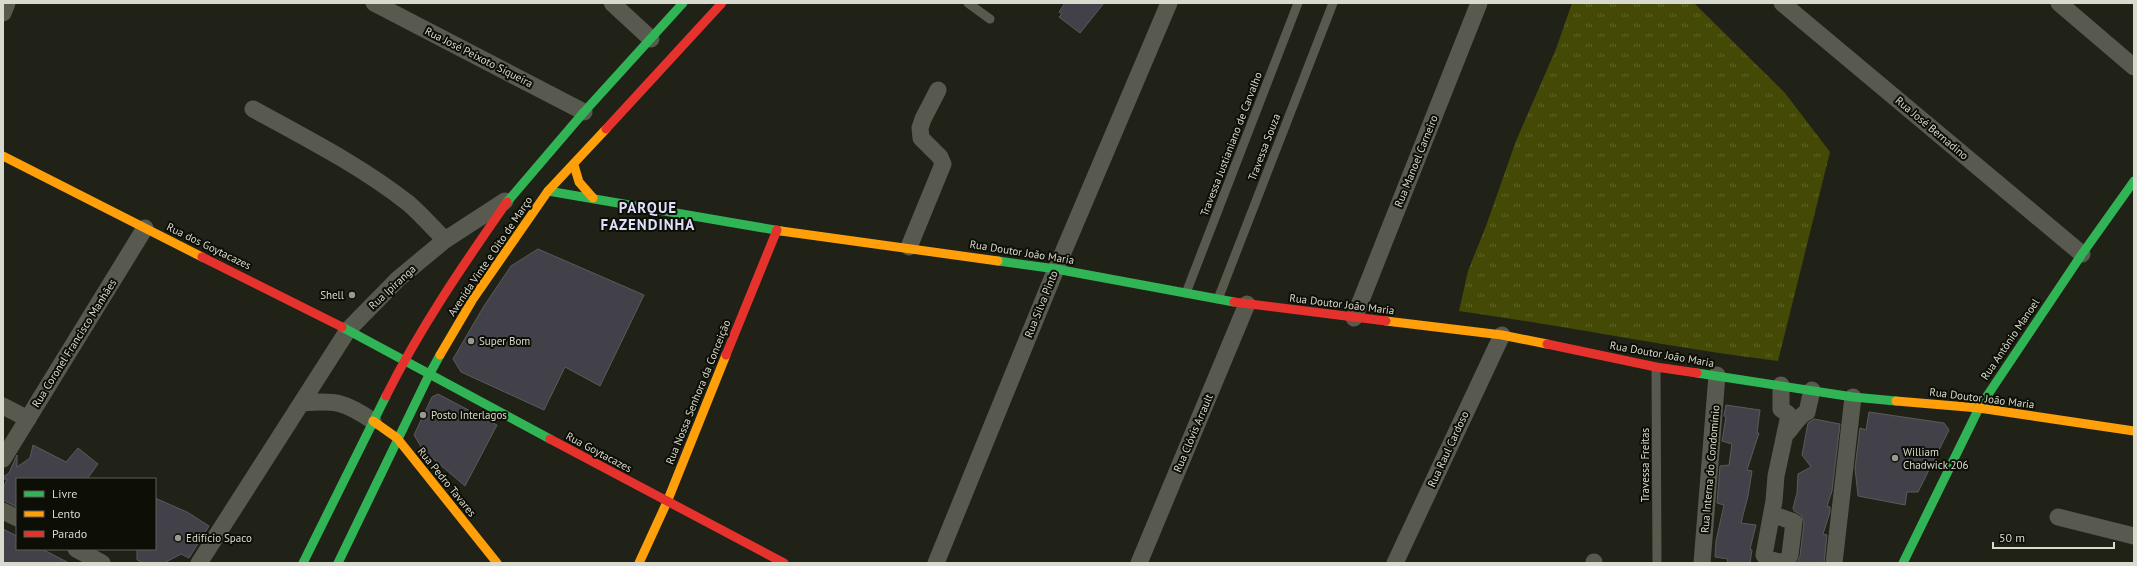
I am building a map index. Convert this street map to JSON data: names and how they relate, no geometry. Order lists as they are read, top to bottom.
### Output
{
  "streets": {
    "street": [
      "Rua José Peixoto Siqueira",
      "Rua José Bernadino",
      "Rua Manoel Carneiro",
      "Rua dos Goytacazes",
      "Rua Doutor João Maria",
      "Avenida Vinte e Oito de Março",
      "Rua Ipiranga",
      "Rua Silva Pinto",
      "Rua Antônio Manoel",
      "Rua Coronel Francisco Manhães",
      "Rua Nossa Senhora da Conceição",
      "Rua Clóvis Arrault",
      "Rua Raul Cardoso",
      "Rua Goytacazes",
      "Rua Interna do Condomínio",
      "Rua Pedro Tavares"
    ],
    "lane": ["Travessa Justianiano de Carvalho", "Travessa Souza", "Travessa Freitas"]
  },
  "crossings": [
    ["Rua José Peixoto Siqueira", "Avenida Vinte e Oito de Março"],
    ["Rua José Bernadino", "Rua Antônio Manoel"],
    ["Travessa Justianiano de Carvalho", "Rua Doutor João Maria"],
    ["Travessa Souza", "Rua Doutor João Maria"],
    ["Rua Manoel Carneiro", "Rua Doutor João Maria"],
    ["Rua dos Goytacazes", "Avenida Vinte e Oito de Março"],
    ["Rua dos Goytacazes", "Rua Ipiranga"],
    ["Rua dos Goytacazes", "Rua Coronel Francisco Manhães"],
    ["Rua dos Goytacazes", "Rua Goytacazes"],
    ["Rua Doutor João Maria", "Avenida Vinte e Oito de Março"],
    ["Rua Doutor João Maria", "Rua Ipiranga"],
    ["Rua Doutor João Maria", "Rua Silva Pinto"],
    ["Rua Doutor João Maria", "Rua Antônio Manoel"],
    ["Rua Doutor João Maria", "Rua Nossa Senhora da Conceição"],
    ["Rua Doutor João Maria", "Rua Clóvis Arrault"],
    ["Rua Doutor João Maria", "Rua Raul Cardoso"],
    ["Rua Doutor João Maria", "Travessa Freitas"],
    ["Rua Doutor João Maria", "Rua Interna do Condomínio"],
    ["Avenida Vinte e Oito de Março", "Rua Ipiranga"],
    ["Avenida Vinte e Oito de Março", "Rua Goytacazes"],
    ["Avenida Vinte e Oito de Março", "Rua Pedro Tavares"],
    ["Rua Nossa Senhora da Conceição", "Rua Goytacazes"]
  ],
  "districts": ["PARQUE FAZENDINHA"],
  "places": [
    "Shell",
    "Super Bom",
    "Posto Interlagos",
    "William Chadwick 206",
    "Edifício Spaco"
  ],
  "legend": ["Livre", "Lento", "Parado"],
  "scale_bar": "50 m"
}
